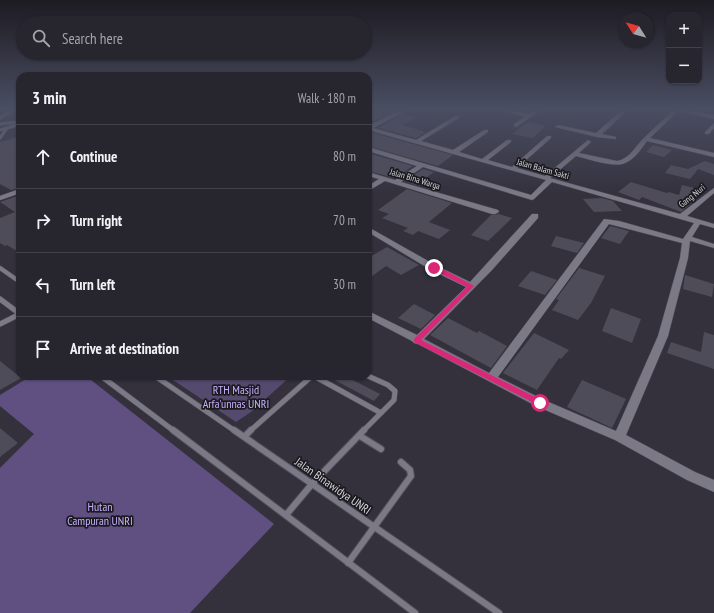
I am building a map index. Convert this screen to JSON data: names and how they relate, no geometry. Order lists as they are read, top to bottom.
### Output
{
  "streets": {
    "street": ["Jalan Balam Sakti", "Jalan Bina Warga", "Gang Nuri"],
    "lane": ["Jalan Binawidya UNRI"]
  },
  "crossings": [
    ["Jalan Balam Sakti", "Gang Nuri"]
  ],
  "parks": ["RTH Masjid Arfa'unnas UNRI", "Hutan Campuran UNRI"],
  "north": "top left",
  "page": {
    "map_buttons": ["+", "−"],
    "search": "Search here",
    "heading": ["3 min", "Walk · 180 m"],
    "list": [
      ["Continue", "80 m"],
      ["Turn right", "70 m"],
      ["Turn left", "30 m"],
      "Arrive at destination"
    ]
  }
}
